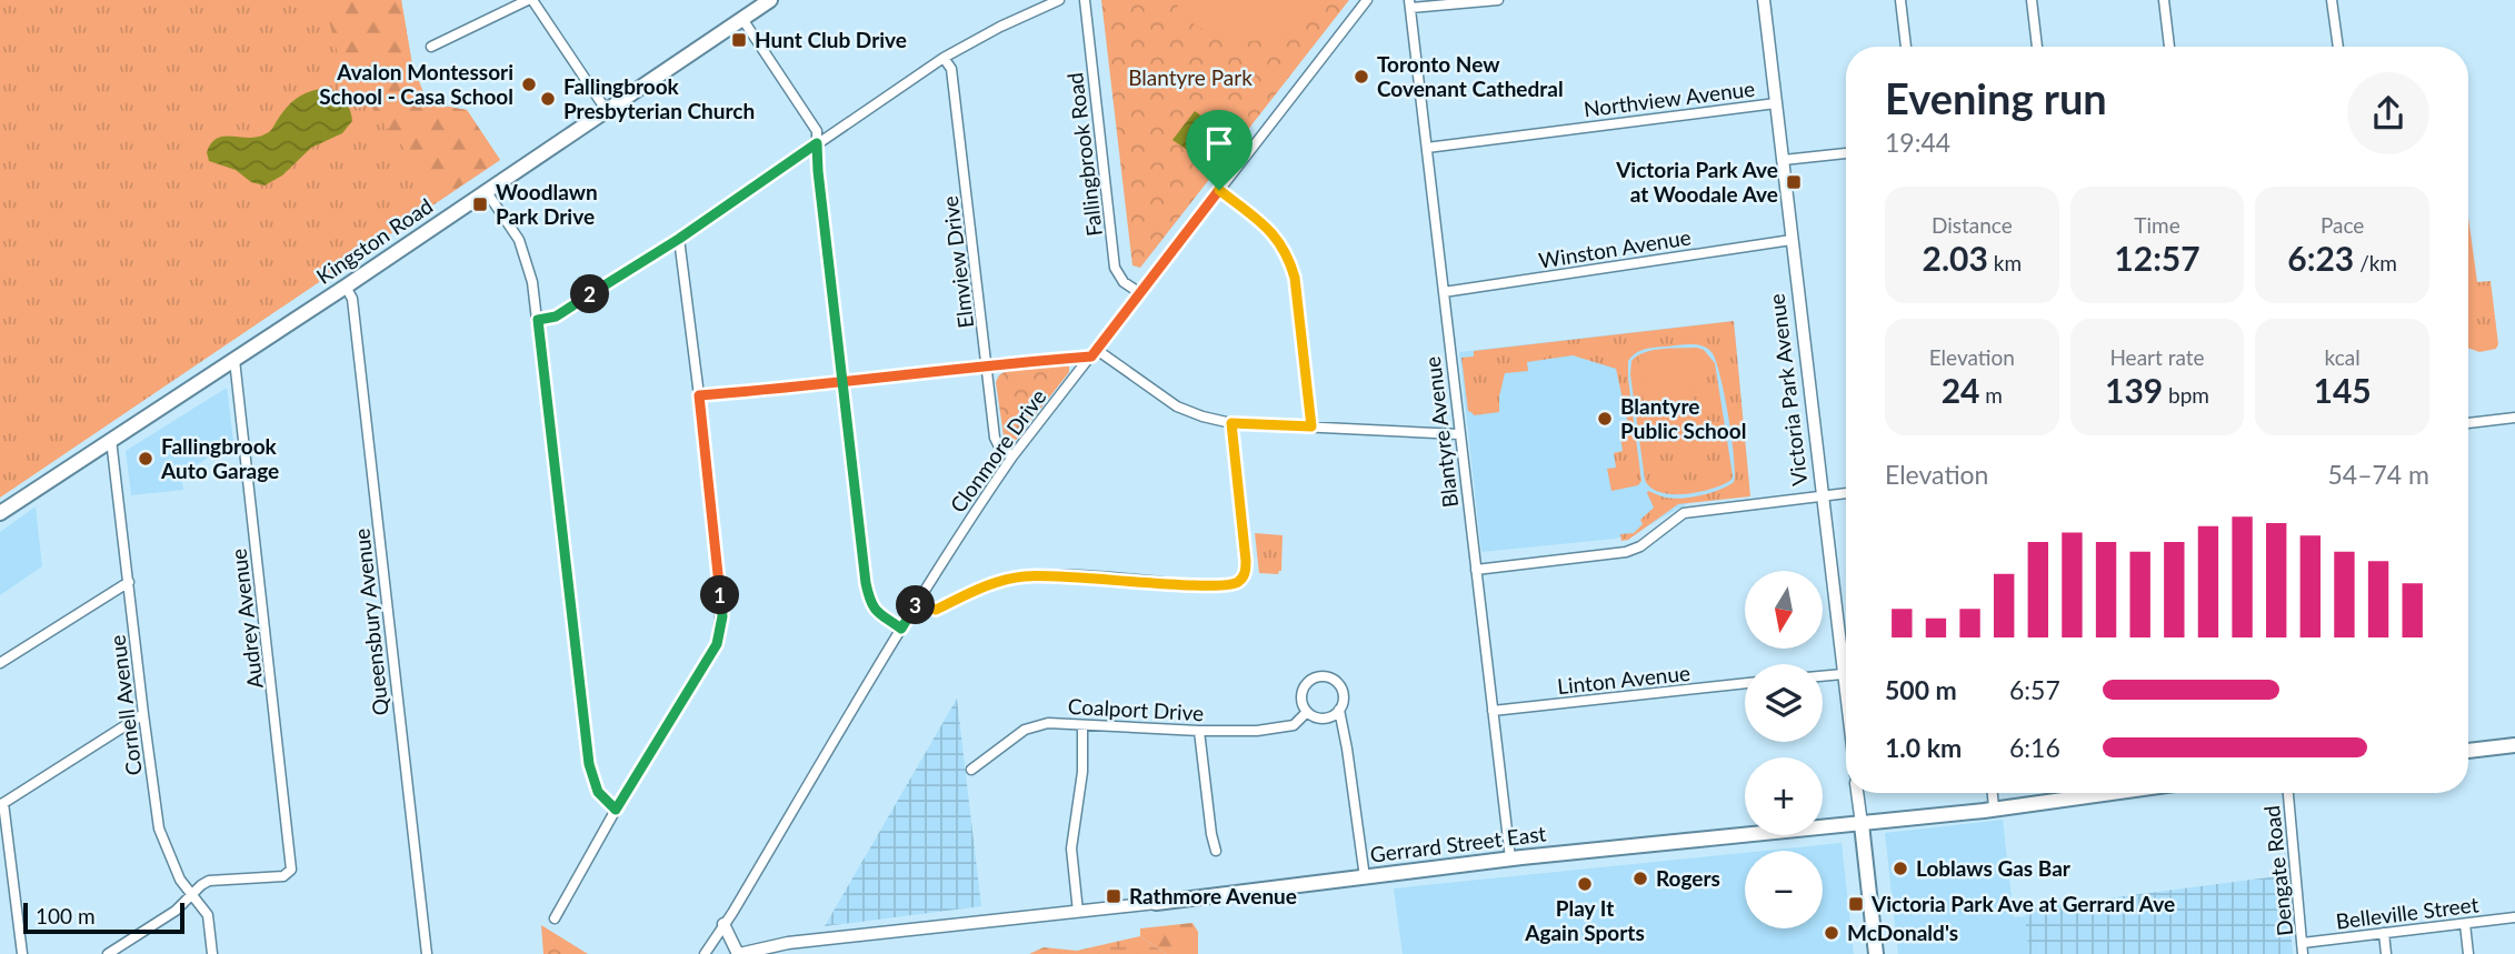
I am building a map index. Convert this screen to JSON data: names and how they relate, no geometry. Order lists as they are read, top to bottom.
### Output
{
  "streets": {
    "main road": ["Kingston Road", "Gerrard Street East"],
    "street": [
      "Northview Avenue",
      "Fallingbrook Road",
      "Winston Avenue",
      "Elmview Drive",
      "Victoria Park Avenue",
      "Blantyre Avenue",
      "Clonmore Drive",
      "Audrey Avenue",
      "Queensbury Avenue",
      "Linton Avenue",
      "Cornell Avenue",
      "Coalport Drive",
      "Dengate Road",
      "Belleville Street"
    ]
  },
  "crossings": [
    ["Northview Avenue", "Victoria Park Avenue"],
    ["Northview Avenue", "Blantyre Avenue"],
    ["Fallingbrook Road", "Clonmore Drive"],
    ["Kingston Road", "Audrey Avenue"],
    ["Kingston Road", "Queensbury Avenue"],
    ["Kingston Road", "Cornell Avenue"],
    ["Winston Avenue", "Victoria Park Avenue"],
    ["Winston Avenue", "Blantyre Avenue"],
    ["Elmview Drive", "Clonmore Drive"],
    ["Blantyre Avenue", "Linton Avenue"],
    ["Blantyre Avenue", "Gerrard Street East"],
    ["Audrey Avenue", "Cornell Avenue"],
    ["Dengate Road", "Belleville Street"]
  ],
  "parks": ["Blantyre Park"],
  "places": {
    "transit": [
      "Hunt Club Drive",
      "Victoria Park Ave at Woodale Ave",
      "Woodlawn Park Drive",
      "Rathmore Avenue",
      "Victoria Park Ave at Gerrard Ave"
    ],
    "other": [
      "Toronto New Covenant Cathedral",
      "Avalon Montessori School - Casa School",
      "Fallingbrook Presbyterian Church",
      "Blantyre Public School",
      "Fallingbrook Auto Garage",
      "Loblaws Gas Bar",
      "Rogers",
      "Play It Again Sports",
      "McDonald's"
    ]
  },
  "scale_bar": "100 m",
  "north": "bottom",
  "page": {
    "heading": ["Evening run", "19:44"],
    "stats": [
      ["Distance", "2.03 km"],
      ["Time", "12:57"],
      ["Pace", "6:23 /km"],
      ["Elevation", "24 m"],
      ["Heart rate", "139 bpm"],
      ["kcal", "145"]
    ],
    "pins": ["2", "1", "3"],
    "chart": ["Elevation", "54–74 m"],
    "map_buttons": ["+", "−"],
    "list": [
      {
        "name": "500 m",
        "note": "6:57"
      },
      {
        "name": "1.0 km",
        "note": "6:16"
      }
    ],
    "scale": "100 m"
  }
}
